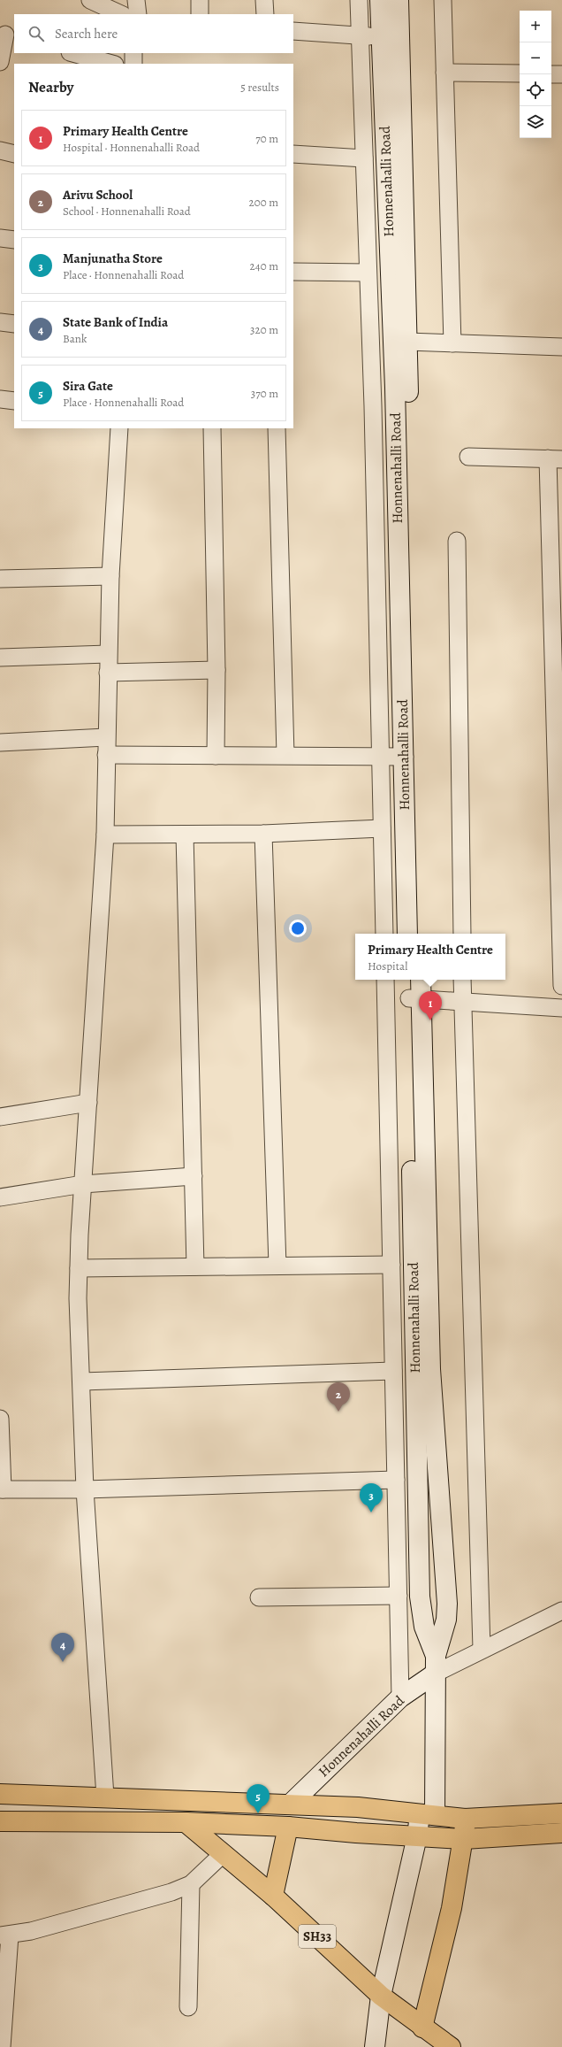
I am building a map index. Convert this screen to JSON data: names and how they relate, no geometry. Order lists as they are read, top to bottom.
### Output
{
  "streets": {
    "main road": ["SH33"],
    "street": ["Honnenahalli Road"]
  },
  "crossings": [
    ["Honnenahalli Road", "SH33"]
  ],
  "page": {
    "map_buttons": ["+", "−"],
    "search": "Search here",
    "heading": ["Nearby", "5 results"],
    "list": [
      {
        "mark": "1",
        "name": "Primary Health Centre",
        "note": "Hospital · Honnenahalli Road",
        "value": "70 m"
      },
      {
        "mark": "2",
        "name": "Arivu School",
        "note": "School · Honnenahalli Road",
        "value": "200 m"
      },
      {
        "mark": "3",
        "name": "Manjunatha Store",
        "note": "Place · Honnenahalli Road",
        "value": "240 m"
      },
      {
        "mark": "4",
        "name": "State Bank of India",
        "note": "Bank",
        "value": "320 m"
      },
      {
        "mark": "5",
        "name": "Sira Gate",
        "note": "Place · Honnenahalli Road",
        "value": "370 m"
      }
    ],
    "popup": ["Primary Health Centre", "Hospital"],
    "pins": [
      "1",
      "2",
      "3",
      "4",
      "5"
    ]
  }
}
